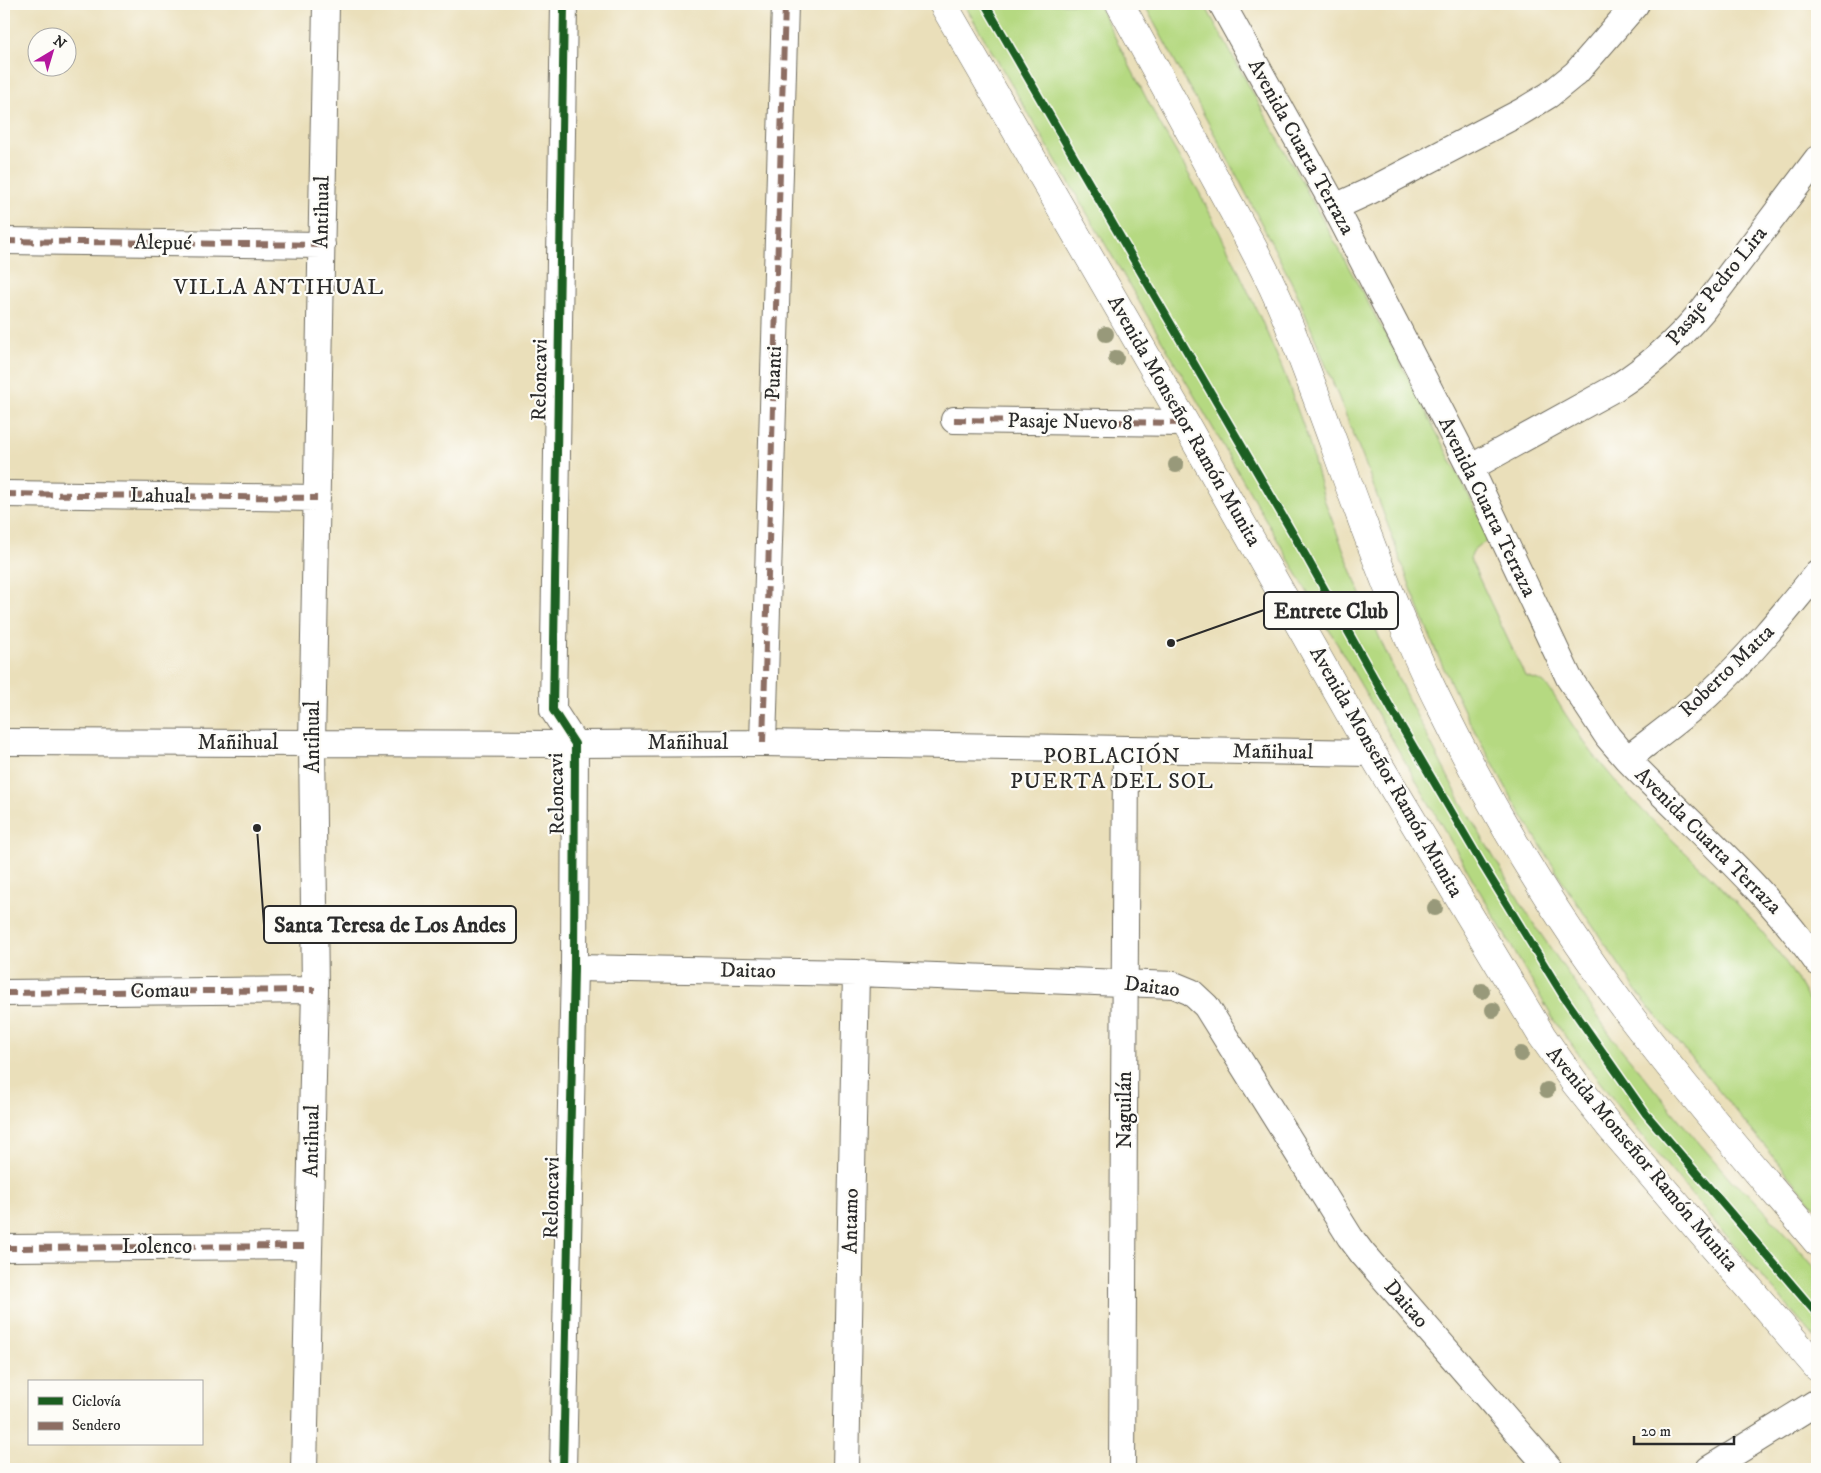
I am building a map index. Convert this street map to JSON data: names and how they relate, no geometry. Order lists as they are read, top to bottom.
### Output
{
  "streets": {
    "main road": ["Avenida Monseñor Ramón Munita"],
    "street": [
      "Avenida Cuarta Terraza",
      "Antihual",
      "Alepué",
      "Pasaje Pedro Lira",
      "Puanti",
      "Reloncavi",
      "Pasaje Nuevo 8",
      "Lahual",
      "Roberto Matta",
      "Mañihual",
      "Daitao",
      "Comau",
      "Naguilán",
      "Antamo",
      "Lolenco"
    ]
  },
  "crossings": [
    ["Avenida Cuarta Terraza", "Pasaje Pedro Lira"],
    ["Avenida Cuarta Terraza", "Roberto Matta"],
    ["Antihual", "Alepué"],
    ["Antihual", "Lahual"],
    ["Antihual", "Mañihual"],
    ["Antihual", "Comau"],
    ["Antihual", "Lolenco"],
    ["Puanti", "Mañihual"],
    ["Reloncavi", "Mañihual"],
    ["Reloncavi", "Daitao"],
    ["Avenida Monseñor Ramón Munita", "Pasaje Nuevo 8"],
    ["Avenida Monseñor Ramón Munita", "Mañihual"],
    ["Mañihual", "Naguilán"],
    ["Daitao", "Naguilán"],
    ["Daitao", "Antamo"]
  ],
  "districts": ["VILLA ANTIHUAL", "POBLACIÓN PUERTA DEL SOL"],
  "places": ["Entrete Club", "Santa Teresa de Los Andes"],
  "legend": ["Ciclovía", "Sendero"],
  "scale_bar": "20 m",
  "north": "top right"
}
